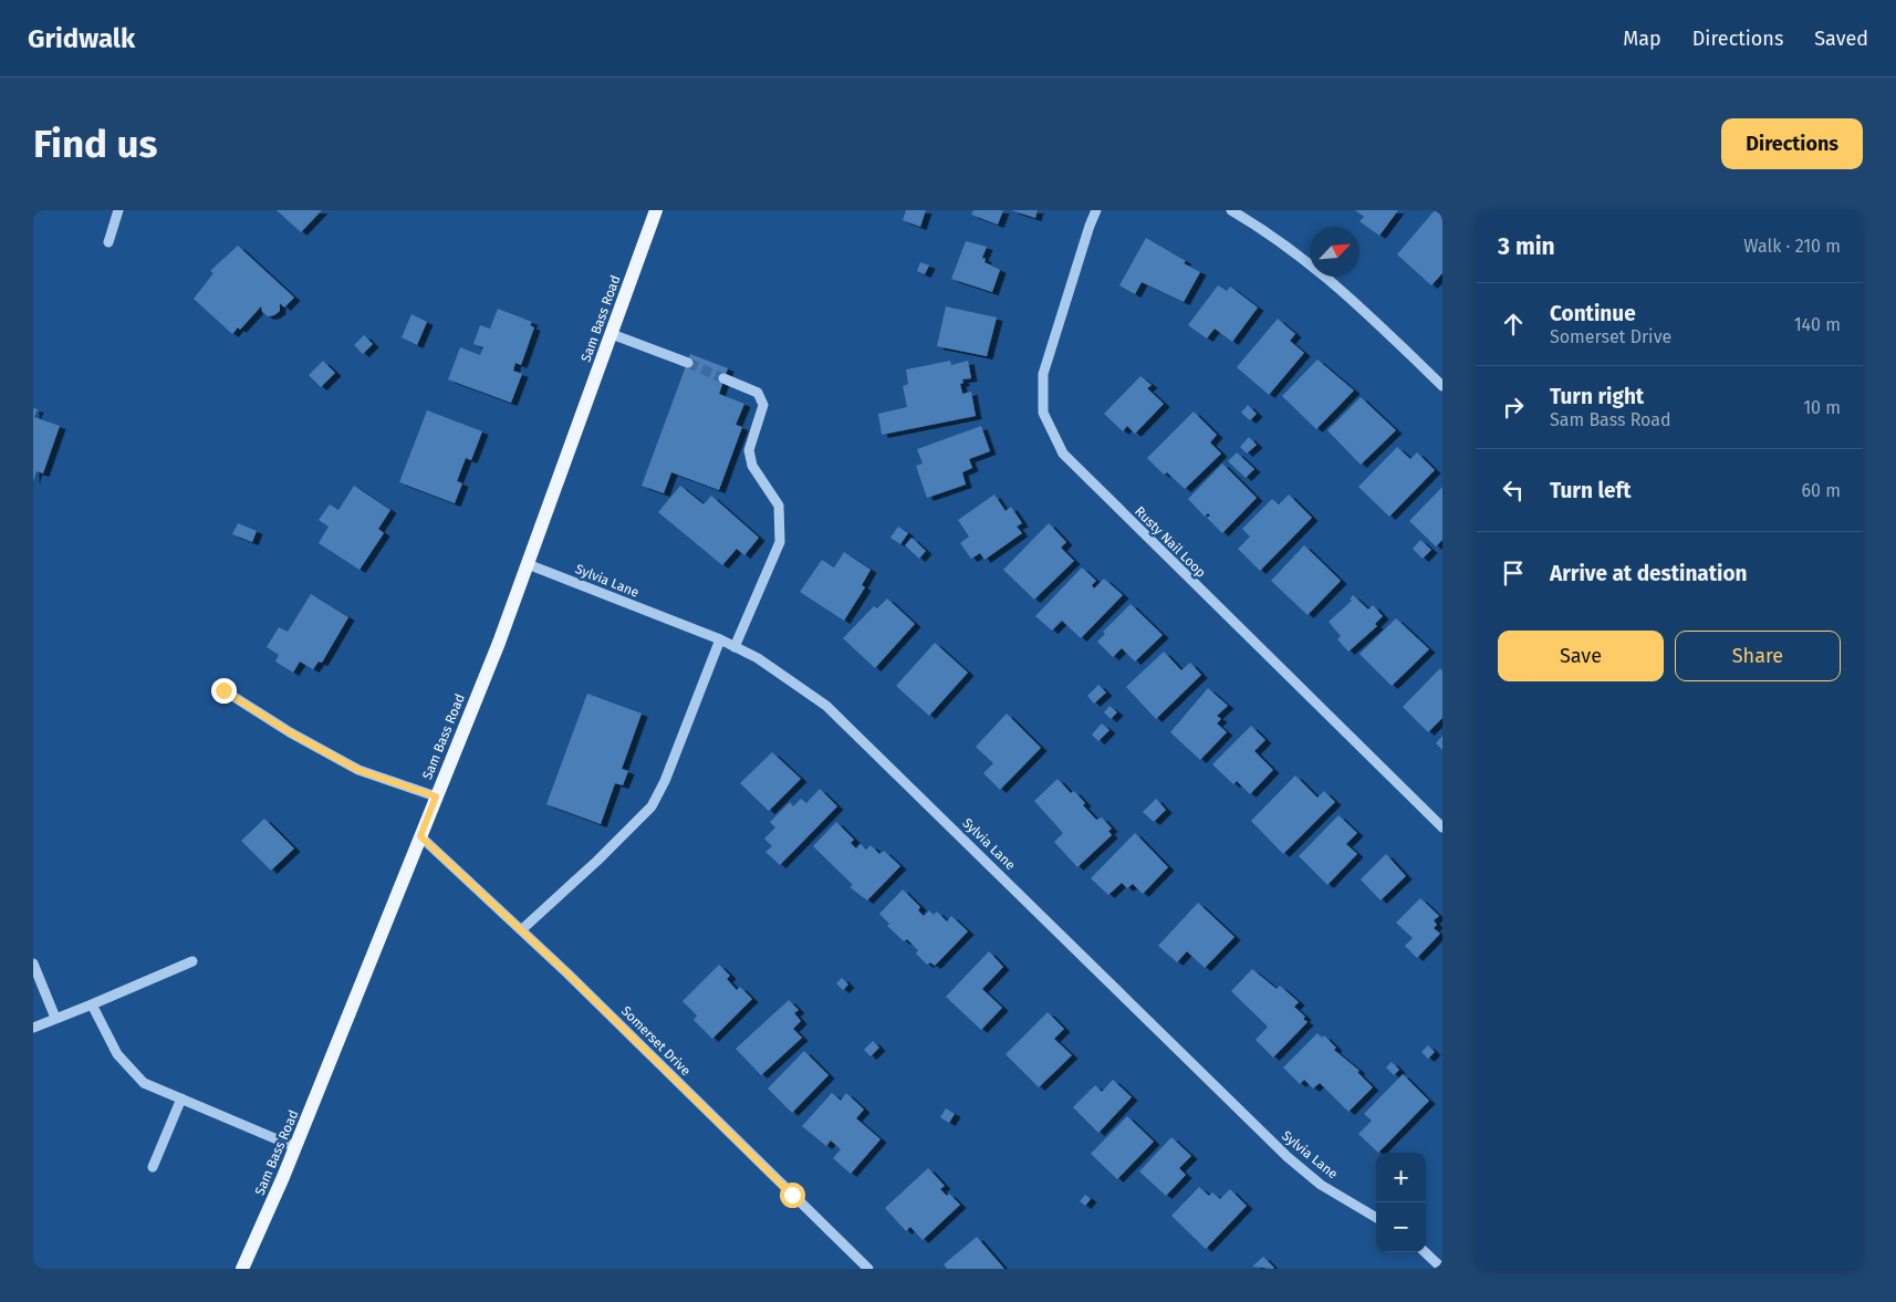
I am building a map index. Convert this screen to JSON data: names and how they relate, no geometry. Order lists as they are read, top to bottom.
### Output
{
  "streets": {
    "main road": ["Sam Bass Road"],
    "street": ["Rusty Nail Loop", "Sylvia Lane", "Somerset Drive"]
  },
  "crossings": [
    ["Sam Bass Road", "Sylvia Lane"],
    ["Sam Bass Road", "Somerset Drive"]
  ],
  "north": "top right",
  "page": {
    "header": "Gridwalk",
    "nav": ["Map", "Directions", "Saved"],
    "buttons": [
      "Directions",
      ["Save", "Share"]
    ],
    "title": "Find us",
    "heading": ["3 min", "Walk · 210 m"],
    "list": [
      ["Continue", "Somerset Drive", "140 m"],
      ["Turn right", "Sam Bass Road", "10 m"],
      ["Turn left", "60 m"],
      "Arrive at destination"
    ],
    "map_buttons": ["+", "−"]
  }
}
